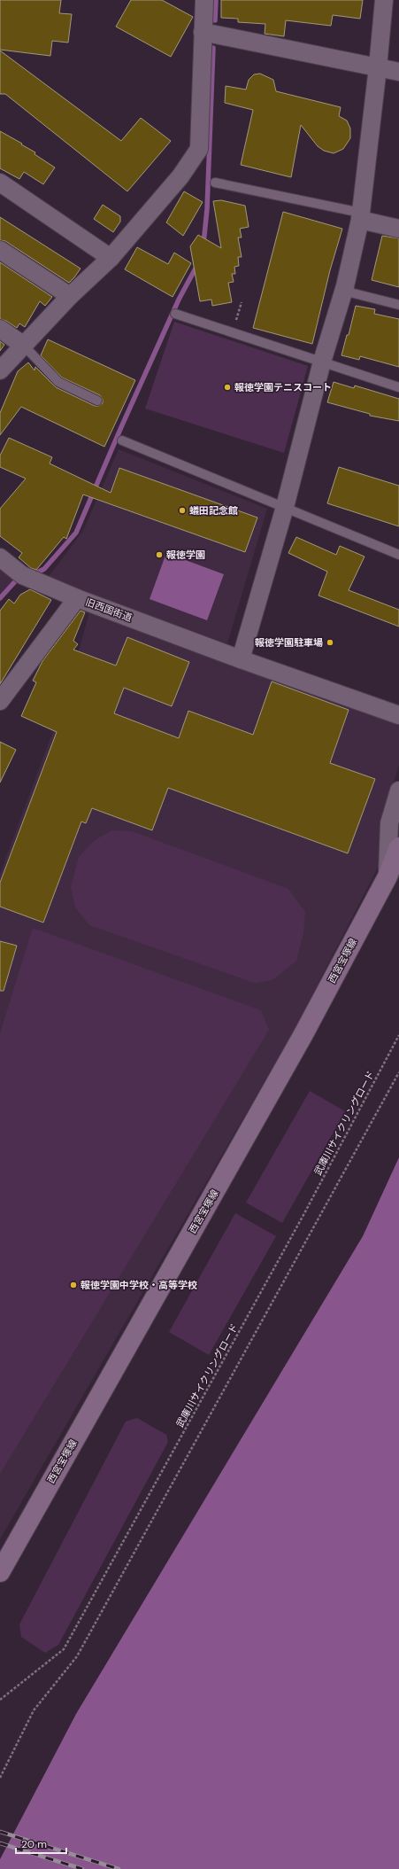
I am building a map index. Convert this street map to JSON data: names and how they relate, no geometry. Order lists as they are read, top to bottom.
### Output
{
  "streets": {
    "main road": ["西宮宝塚線"],
    "street": ["旧西国街道"],
    "path": ["武庫川サイクリングロード"]
  },
  "places": [
    "報徳学園テニスコート",
    "蟻田記念館",
    "報徳学園",
    "報徳学園駐車場",
    "報徳学園中学校・高等学校"
  ],
  "scale_bar": "20 m"
}
